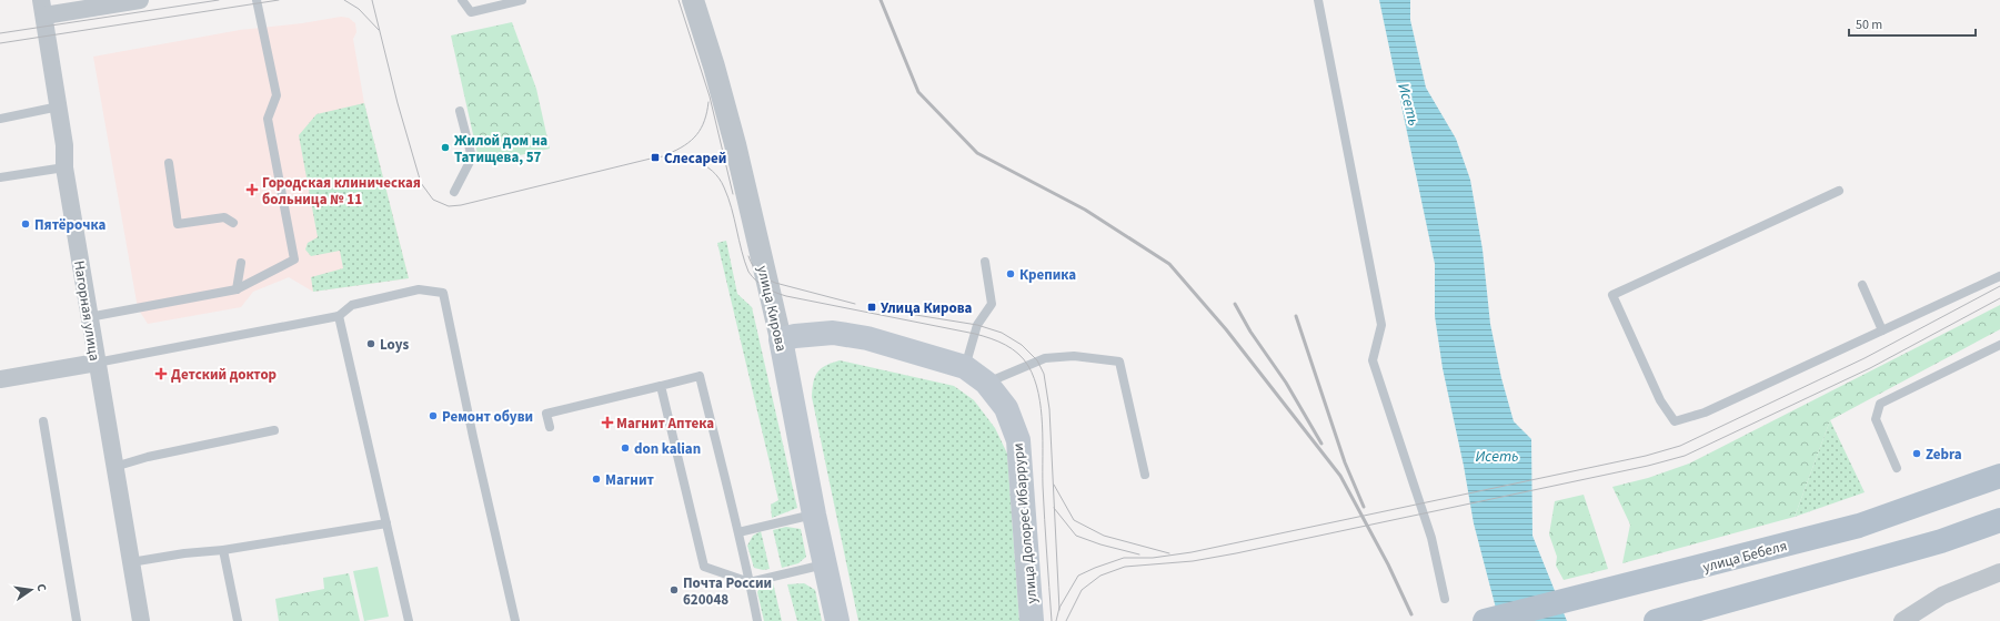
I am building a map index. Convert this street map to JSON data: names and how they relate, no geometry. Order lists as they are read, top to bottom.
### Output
{
  "streets": {
    "main road": ["улица Кирова", "улица Долорес Ибаррури", "улица Бебеля"],
    "street": ["Нагорная улица"]
  },
  "crossings": [
    ["улица Кирова", "улица Долорес Ибаррури"]
  ],
  "water": ["Исеть"],
  "places": {
    "other": [
      "Жилой дом на Татищева, 57",
      "Пятёрочка",
      "Крепика",
      "Loys",
      "Ремонт обуви",
      "don kalian",
      "Zebra",
      "Магнит",
      "Почта России 620048"
    ],
    "transit": ["Слесарей", "Улица Кирова"],
    "health": ["Городская клиническая больница № 11", "Детский доктор", "Магнит Аптека"]
  },
  "scale_bar": "50 m",
  "north": "right"
}
